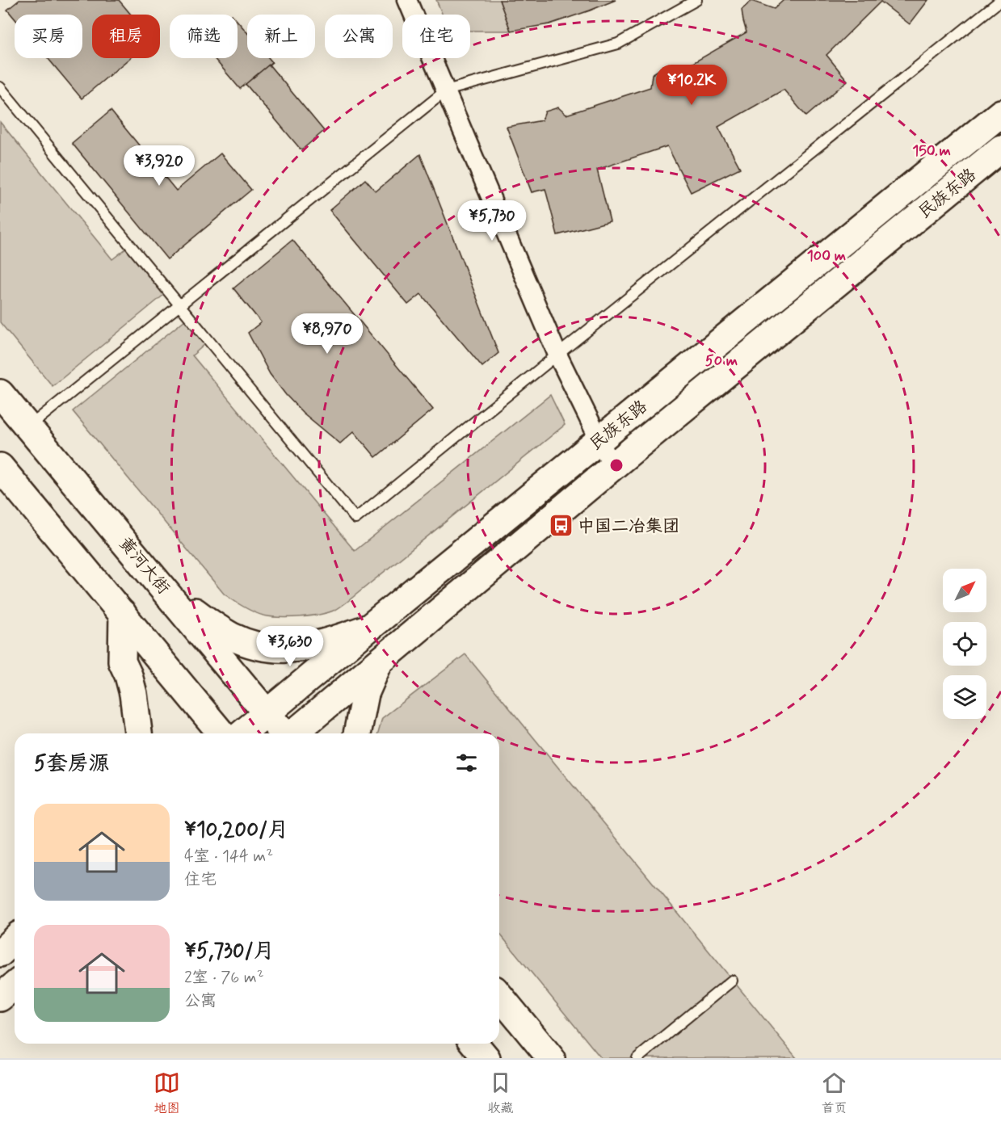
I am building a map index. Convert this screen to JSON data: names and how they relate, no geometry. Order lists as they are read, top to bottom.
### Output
{
  "streets": {
    "main road": ["民族东路", "黄河大街"]
  },
  "crossings": [
    ["民族东路", "黄河大街"]
  ],
  "places": {
    "bus stop": ["中国二冶集团"]
  },
  "north": "top right",
  "page": {
    "chip": [
      "买房",
      "租房",
      "筛选",
      "新上",
      "公寓",
      "住宅"
    ],
    "price": [
      "¥10.2K",
      "¥3,920",
      "¥5,730",
      "¥8,970",
      "¥3,630"
    ],
    "heading": "5套房源",
    "list": [
      {
        "name": "¥10,200/月",
        "note": "4室 · 144 m² · 住宅"
      },
      {
        "name": "¥5,730/月",
        "note": "2室 · 76 m² · 公寓"
      }
    ],
    "tabs": ["地图", "收藏", "首页"]
  },
  "rings": ["150 m", "100 m", "50 m"]
}
